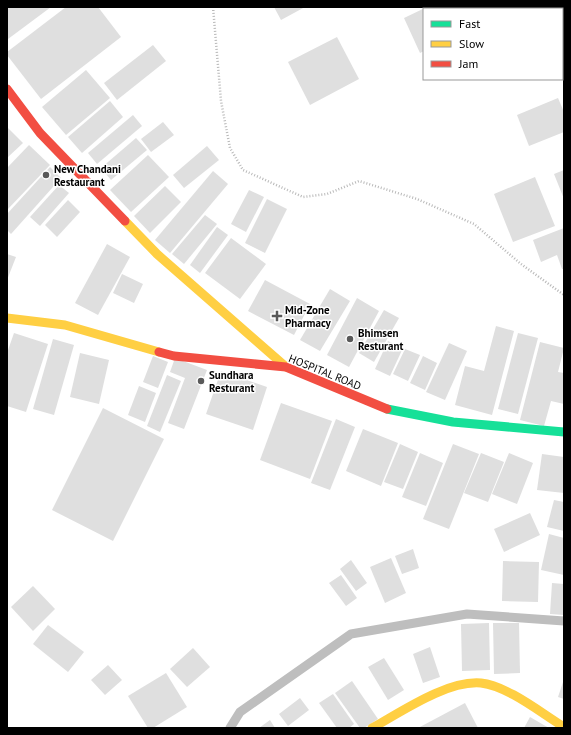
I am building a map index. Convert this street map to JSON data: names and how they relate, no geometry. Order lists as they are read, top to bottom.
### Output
{
  "streets": {
    "street": ["HOSPITAL ROAD"]
  },
  "places": {
    "other": ["New Chandani Restaurant", "Bhimsen Resturant", "Sundhara Resturant"],
    "health": ["Mid-Zone Pharmacy"]
  },
  "legend": ["Fast", "Slow", "Jam"]
}
